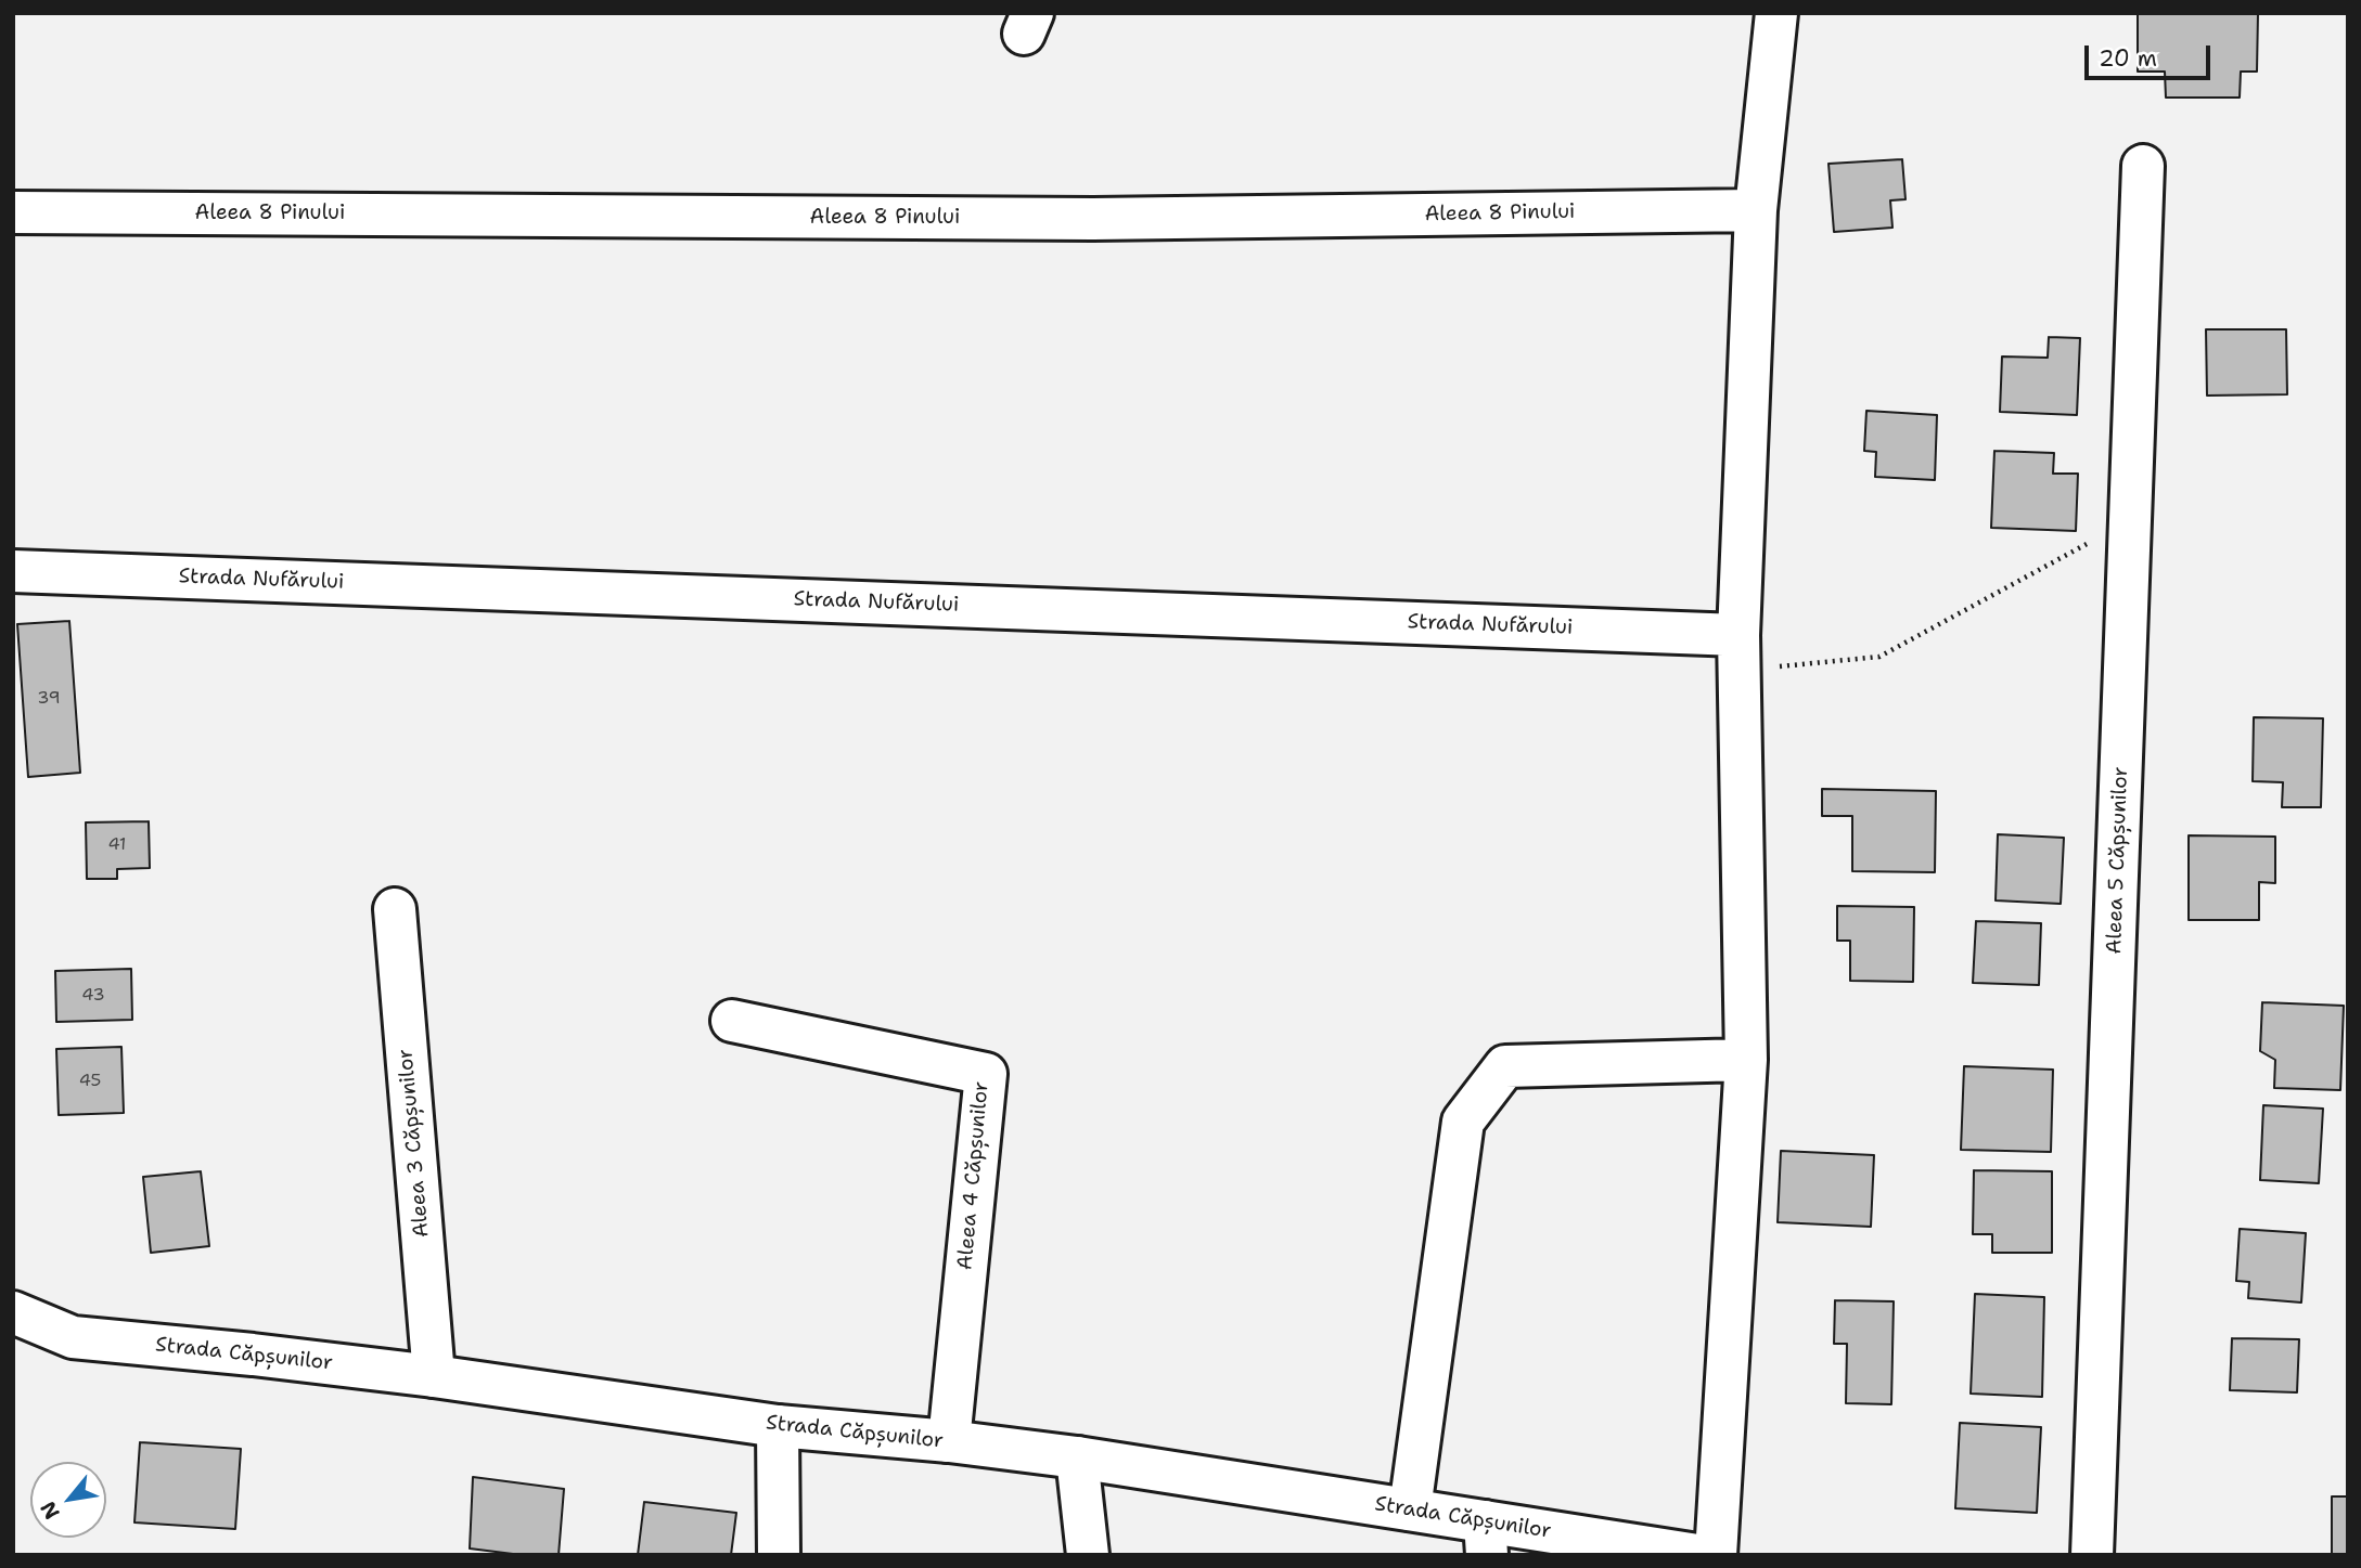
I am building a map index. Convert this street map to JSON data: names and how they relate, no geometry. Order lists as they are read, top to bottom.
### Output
{
  "streets": {
    "street": [
      "Aleea 8 Pinului",
      "Strada Nufărului",
      "Aleea 5 Căpșunilor",
      "Aleea 3 Căpșunilor",
      "Aleea 4 Căpșunilor",
      "Strada Căpșunilor"
    ]
  },
  "crossings": [
    ["Aleea 3 Căpșunilor", "Strada Căpșunilor"],
    ["Aleea 4 Căpșunilor", "Strada Căpșunilor"]
  ],
  "house_numbers": [
    "39",
    "41",
    "43",
    "45"
  ],
  "scale_bar": "20 m",
  "north": "bottom left"
}
